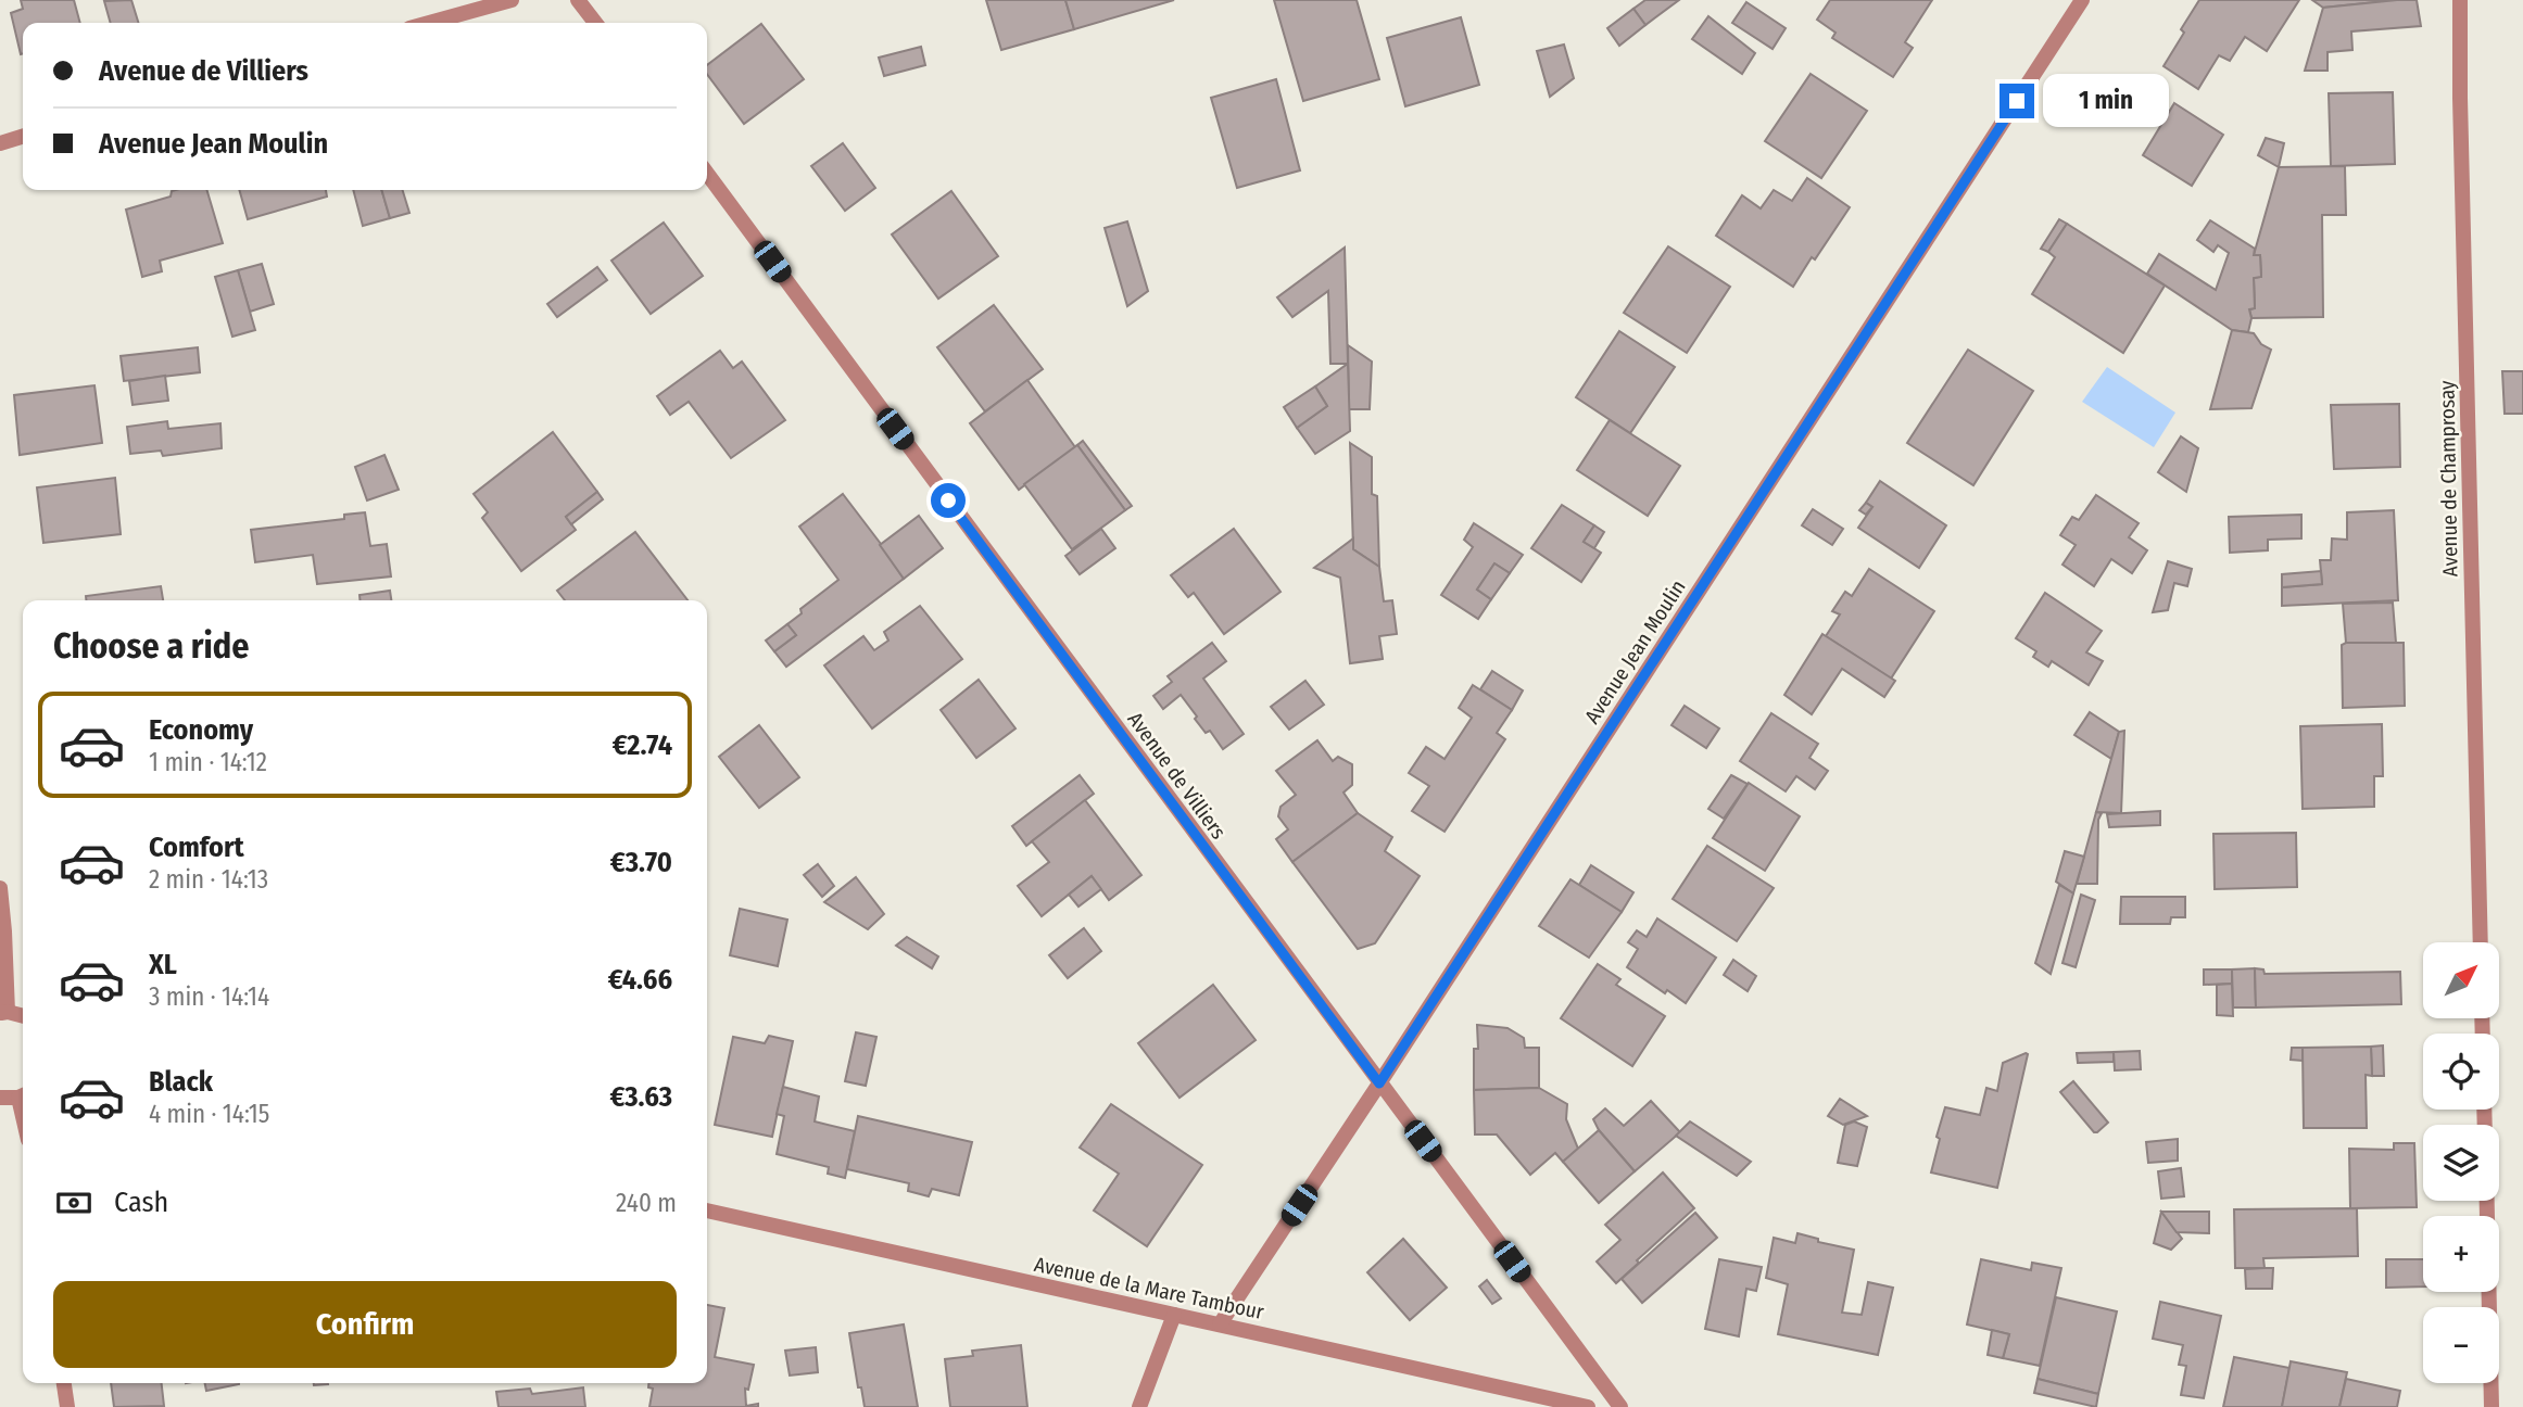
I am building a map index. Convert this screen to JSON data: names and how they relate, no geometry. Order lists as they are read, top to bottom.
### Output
{
  "streets": {
    "street": [
      "Avenue de Champrosay",
      "Avenue Jean Moulin",
      "Avenue de Villiers",
      "Avenue de la Mare Tambour"
    ]
  },
  "crossings": [
    ["Avenue Jean Moulin", "Avenue de Villiers"],
    ["Avenue Jean Moulin", "Avenue de la Mare Tambour"]
  ],
  "north": "top right",
  "page": {
    "banner": ["Avenue de Villiers", "Avenue Jean Moulin"],
    "bubble": "1 min",
    "heading": "Choose a ride",
    "list": [
      {
        "name": "Economy",
        "note": "1 min · 14:12",
        "value": "€2.74"
      },
      {
        "name": "Comfort",
        "note": "2 min · 14:13",
        "value": "€3.70"
      },
      {
        "name": "XL",
        "note": "3 min · 14:14",
        "value": "€4.66"
      },
      {
        "name": "Black",
        "note": "4 min · 14:15",
        "value": "€3.63"
      }
    ],
    "map_buttons": ["+", "−"],
    "pay": ["Cash", "240 m"],
    "buttons": "Confirm"
  }
}
